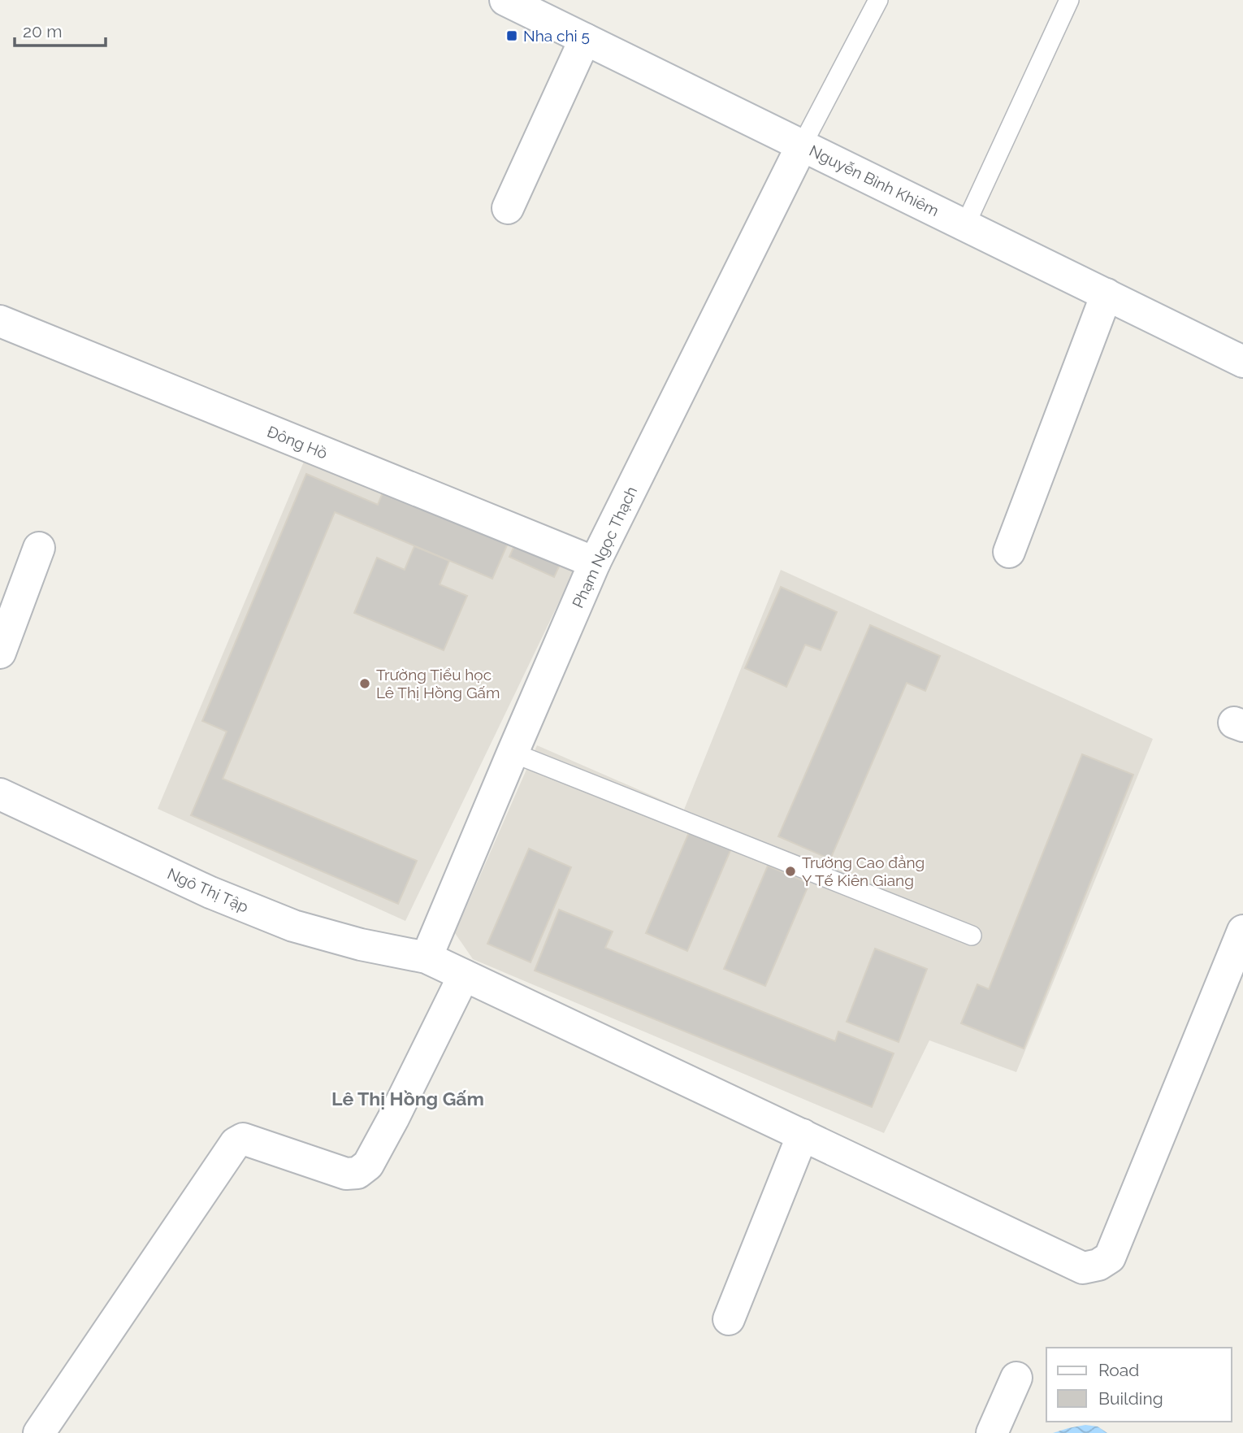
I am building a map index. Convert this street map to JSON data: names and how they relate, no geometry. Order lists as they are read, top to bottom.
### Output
{
  "streets": {
    "street": [
      "Nguyễn Bỉnh Khiêm",
      "Đông Hồ",
      "Phạm Ngọc Thạch",
      "Ngô Thị Tập"
    ]
  },
  "crossings": [
    ["Nguyễn Bỉnh Khiêm", "Phạm Ngọc Thạch"],
    ["Đông Hồ", "Phạm Ngọc Thạch"],
    ["Phạm Ngọc Thạch", "Ngô Thị Tập"]
  ],
  "districts": ["Lê Thị Hồng Gấm"],
  "places": {
    "transit": ["Nha chi 5"],
    "other": ["Trường Tiểu học Lê Thị Hồng Gấm", "Trường Cao đẳng Y Tế Kiên Giang"]
  },
  "legend": ["Road", "Building"],
  "scale_bar": "20 m"
}
